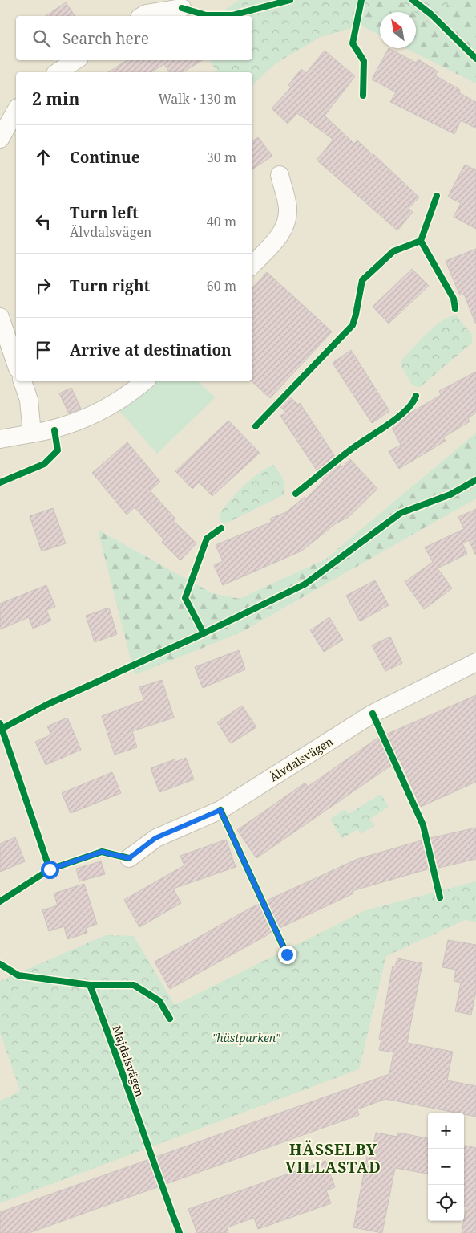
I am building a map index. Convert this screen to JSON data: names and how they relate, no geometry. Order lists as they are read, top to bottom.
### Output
{
  "streets": {
    "street": ["Älvdalsvägen"],
    "cycle path": ["Majdalsvägen"]
  },
  "districts": ["HÄSSELBY VILLASTAD"],
  "parks": ["\"hästparken\""],
  "north": "top left",
  "page": {
    "search": "Search here",
    "heading": ["2 min", "Walk · 130 m"],
    "list": [
      ["Continue", "30 m"],
      ["Turn left", "Älvdalsvägen", "40 m"],
      ["Turn right", "60 m"],
      "Arrive at destination"
    ],
    "map_buttons": ["+", "−"]
  }
}
